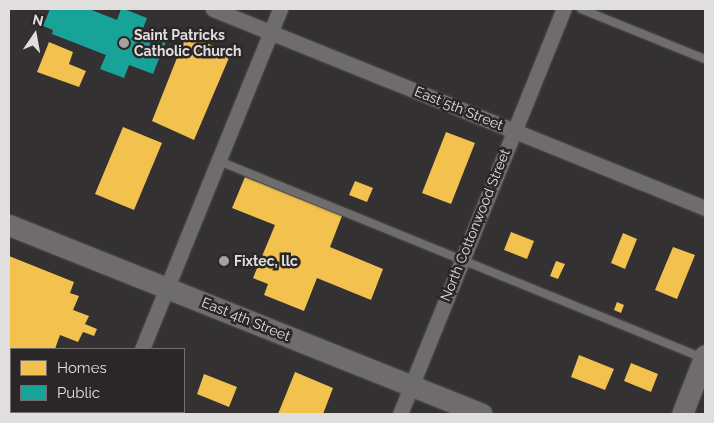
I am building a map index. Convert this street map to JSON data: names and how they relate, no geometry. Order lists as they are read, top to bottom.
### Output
{
  "streets": {
    "main road": ["East 4th Street"],
    "street": ["East 5th Street", "North Cottonwood Street"]
  },
  "crossings": [
    ["East 5th Street", "North Cottonwood Street"],
    ["North Cottonwood Street", "East 4th Street"]
  ],
  "places": ["Saint Patricks Catholic Church", "Fixtec, llc"],
  "legend": ["Homes", "Public"],
  "north": "top"
}
